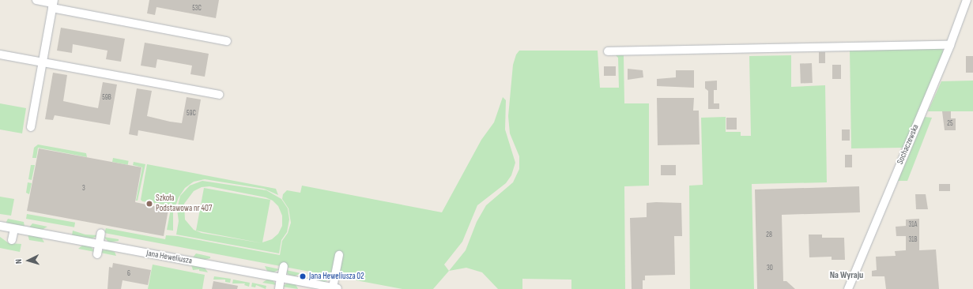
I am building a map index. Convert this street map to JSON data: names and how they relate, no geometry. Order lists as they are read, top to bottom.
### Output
{
  "streets": {
    "street": ["Sochaczewska", "Jana Heweliusza"]
  },
  "districts": ["Na Wyraju"],
  "places": ["Szkoła Podstawowa nr 407", "Jana Heweliusza 02"],
  "house_numbers": [
    "53C",
    "59B",
    "59C",
    "25",
    "3",
    "31A",
    "28",
    "31B",
    "30",
    "6"
  ],
  "north": "left"
}
